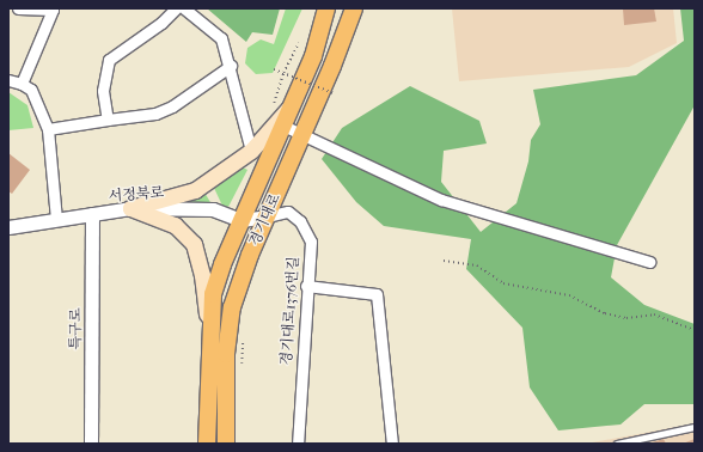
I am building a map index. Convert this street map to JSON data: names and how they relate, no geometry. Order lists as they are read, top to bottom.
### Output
{
  "streets": {
    "main road": ["경기대로"],
    "street": ["서정북로", "경기대로1376번길", "특구로"]
  },
  "crossings": [
    ["서정북로", "경기대로"],
    ["서정북로", "경기대로1376번길"],
    ["서정북로", "특구로"],
    ["경기대로", "경기대로1376번길"]
  ]
}
